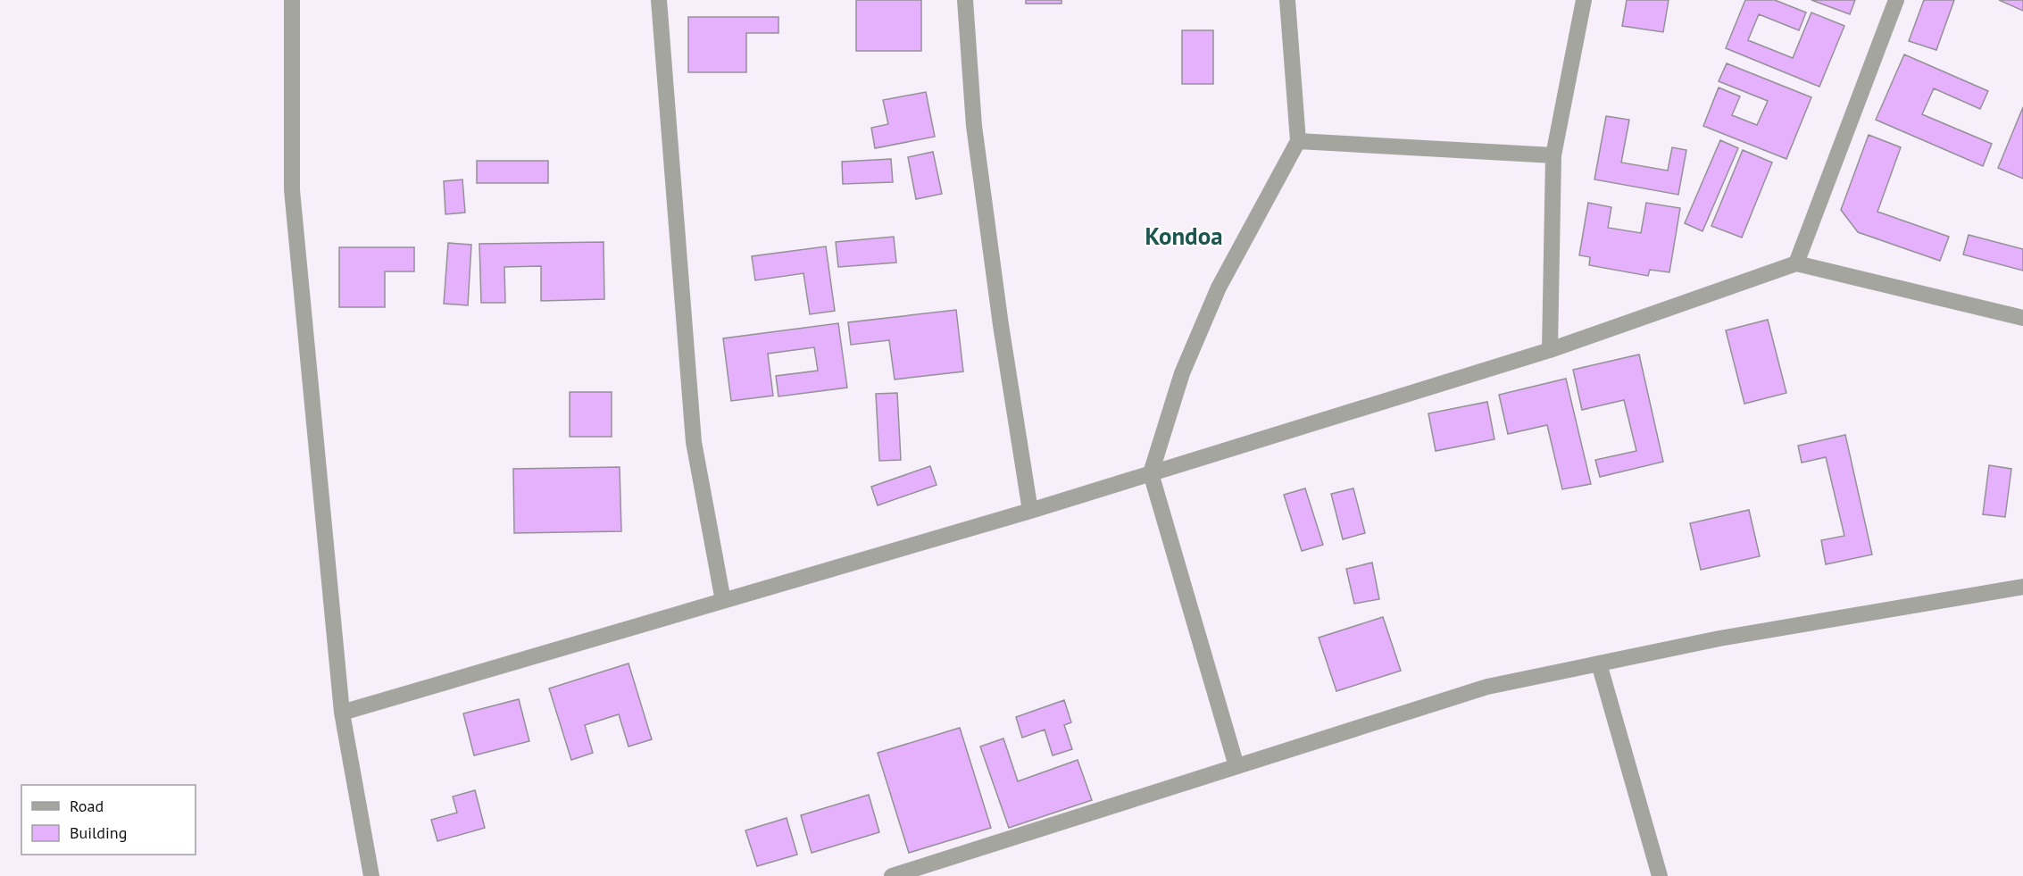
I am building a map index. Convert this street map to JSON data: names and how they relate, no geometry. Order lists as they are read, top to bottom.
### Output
{
  "districts": ["Kondoa"],
  "legend": ["Road", "Building"]
}
